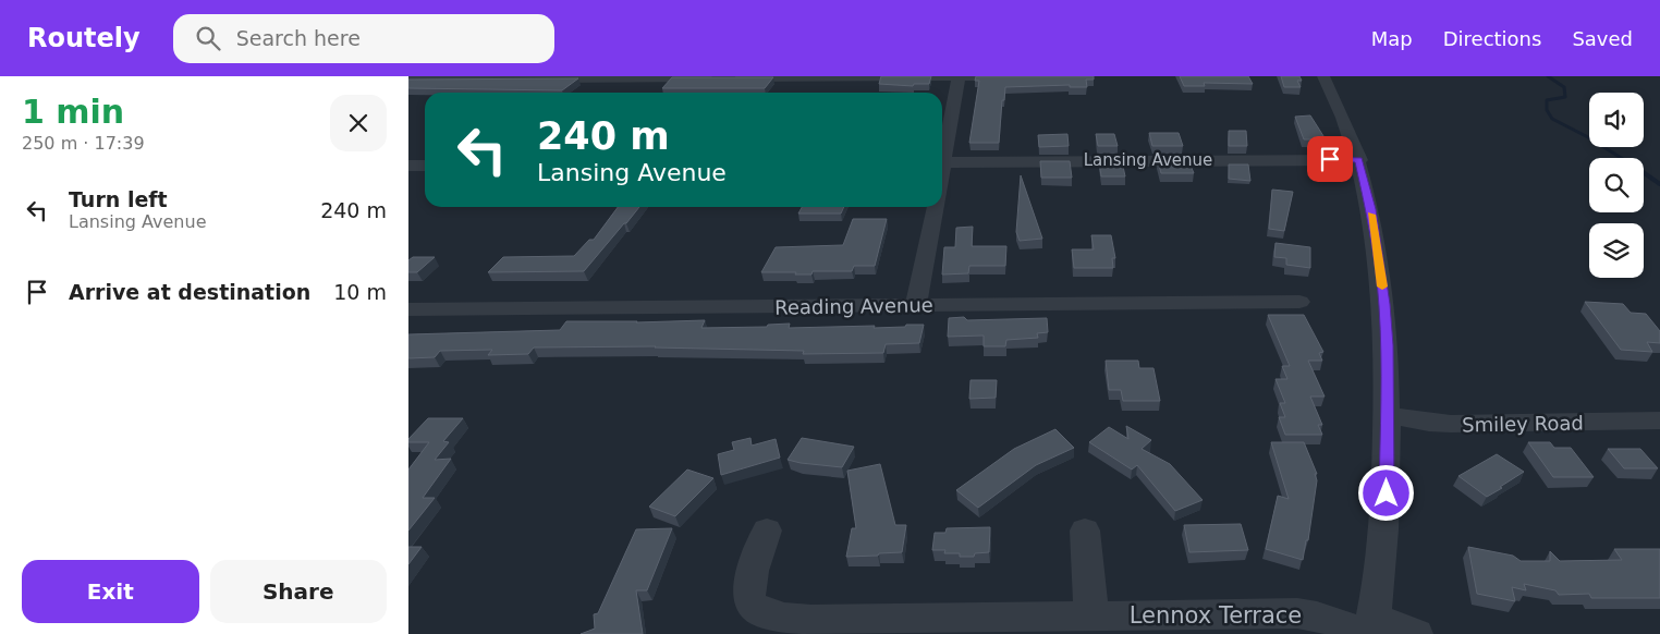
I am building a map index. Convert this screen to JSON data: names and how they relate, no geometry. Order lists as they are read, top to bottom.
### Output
{
  "streets": {
    "street": [
      "Lansing Avenue",
      "Reading Avenue",
      "Smiley Road",
      "Lennox Terrace"
    ]
  },
  "page": {
    "header": "Routely",
    "search": "Search here",
    "nav": ["Map", "Directions", "Saved"],
    "heading": ["1 min", "250 m · 17:39"],
    "turn": ["240 m", "Lansing Avenue"],
    "list": [
      {
        "name": "Turn left",
        "note": "Lansing Avenue",
        "value": "240 m"
      },
      {
        "name": "Arrive at destination",
        "value": "10 m"
      }
    ],
    "buttons": ["Exit", "Share"]
  }
}
